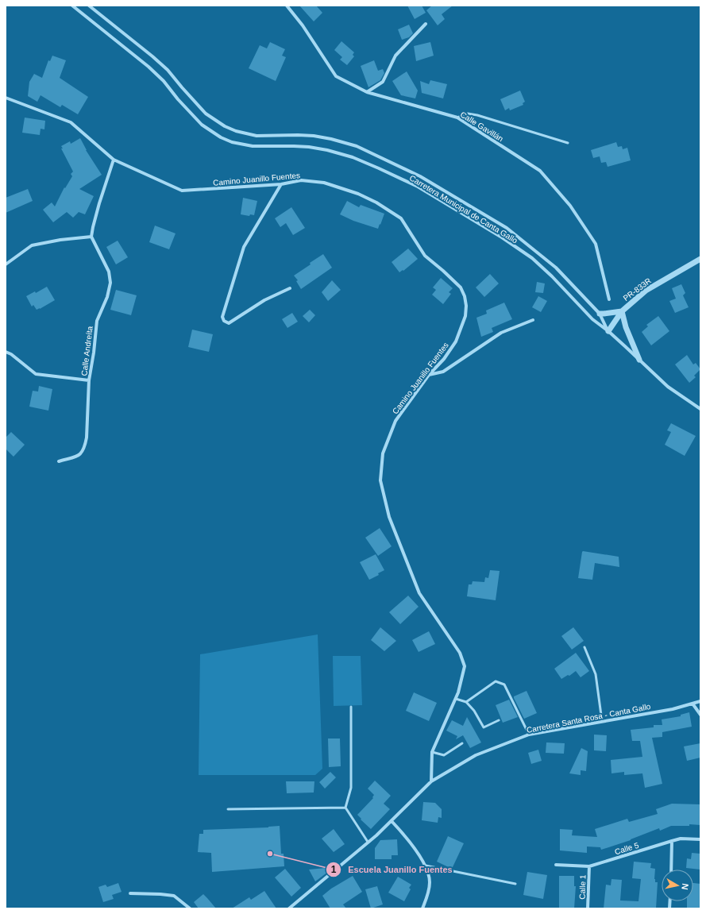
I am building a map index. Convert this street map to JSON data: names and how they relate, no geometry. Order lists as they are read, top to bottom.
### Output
{
  "streets": {
    "street": [
      "Calle Gavillán",
      "Camino Juanillo Fuentes",
      "Carretera Municipal de Canta Gallo",
      "PR-833R",
      "Calle Andreíta",
      "Carretera Santa Rosa - Canta Gallo",
      "Calle 5",
      "Calle 1"
    ]
  },
  "crossings": [
    ["Camino Juanillo Fuentes", "Carretera Santa Rosa - Canta Gallo"],
    ["Carretera Municipal de Canta Gallo", "PR-833R"],
    ["Calle 5", "Calle 1"]
  ],
  "places": ["Escuela Juanillo Fuentes"],
  "north": "right"
}
